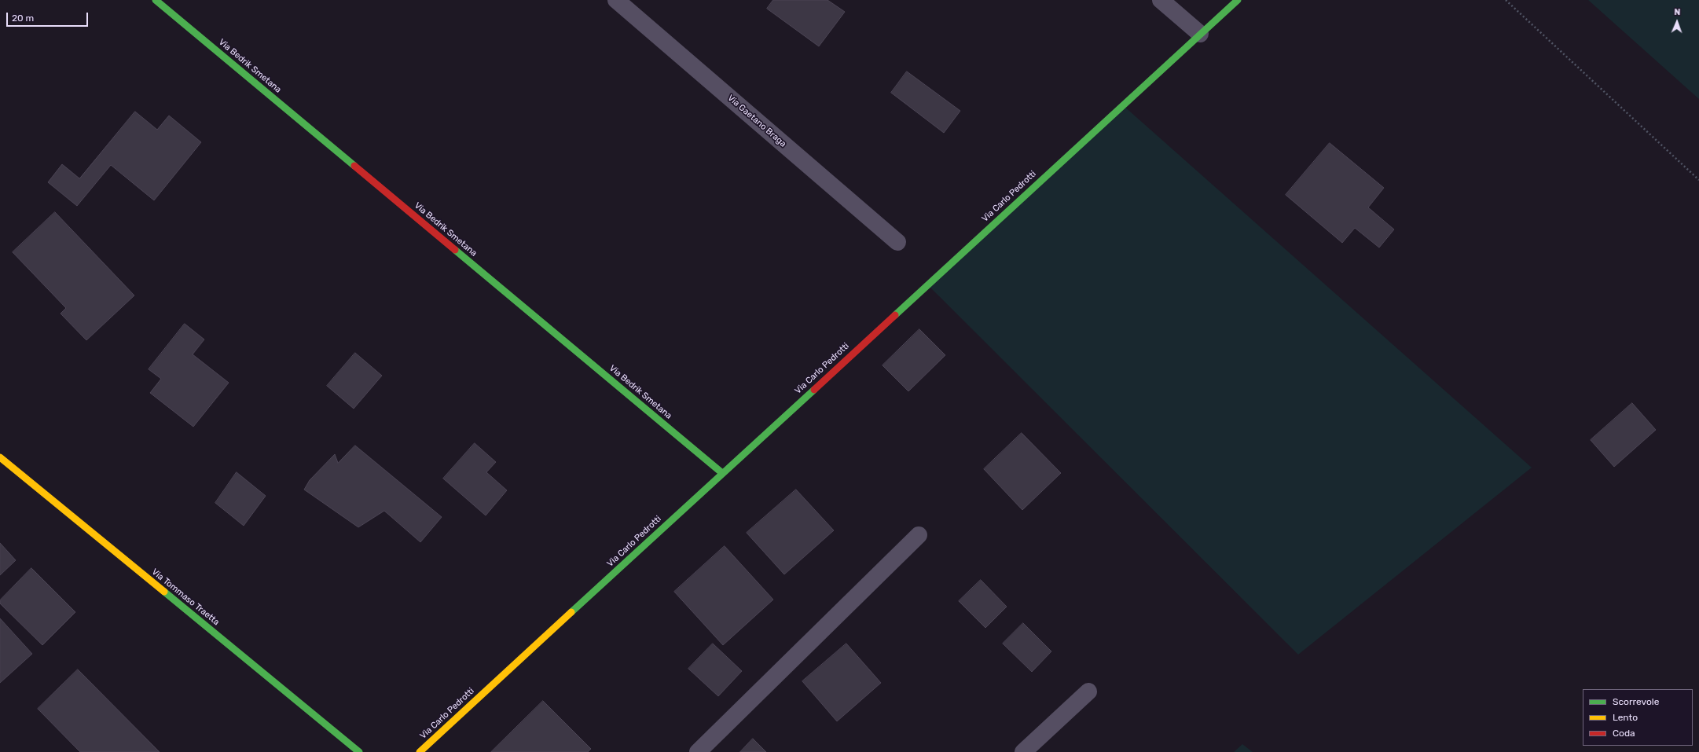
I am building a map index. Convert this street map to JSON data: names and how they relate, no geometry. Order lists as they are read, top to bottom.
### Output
{
  "streets": {
    "street": [
      "Via Bedrik Smetana",
      "Via Gaetano Braga",
      "Via Carlo Pedrotti",
      "Via Tommaso Traetta"
    ]
  },
  "crossings": [
    ["Via Bedrik Smetana", "Via Carlo Pedrotti"]
  ],
  "legend": ["Scorrevole", "Lento", "Coda"],
  "scale_bar": "20 m",
  "north": "top"
}
